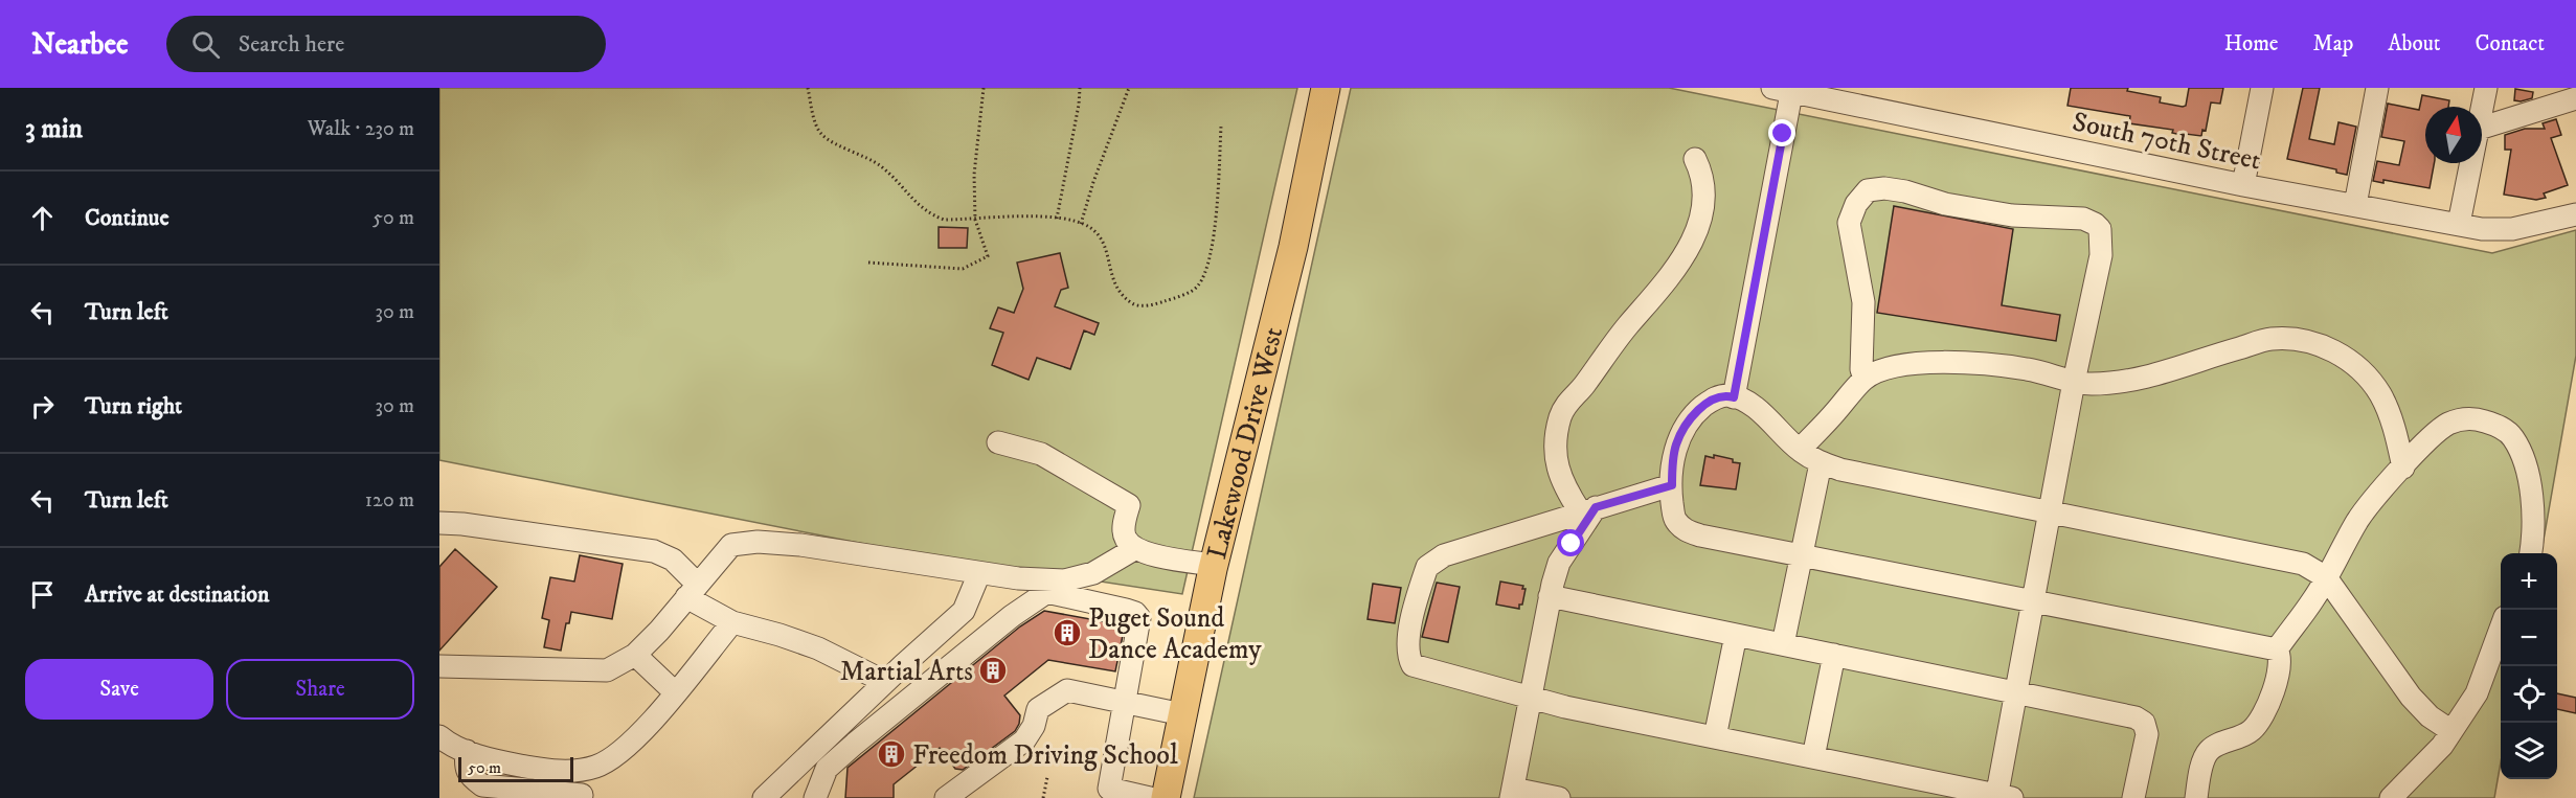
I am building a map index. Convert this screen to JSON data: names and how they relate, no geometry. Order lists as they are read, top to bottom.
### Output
{
  "streets": {
    "main road": ["Lakewood Drive West"],
    "street": ["South 70th Street"]
  },
  "places": {
    "building": ["Puget Sound Dance Academy", "Martial Arts", "Freedom Driving School"]
  },
  "scale_bar": "50 m",
  "north": "top",
  "page": {
    "header": "Nearbee",
    "search": "Search here",
    "nav": [
      "Home",
      "Map",
      "About",
      "Contact"
    ],
    "heading": ["3 min", "Walk · 230 m"],
    "list": [
      ["Continue", "50 m"],
      ["Turn left", "30 m"],
      ["Turn right", "30 m"],
      ["Turn left", "120 m"],
      "Arrive at destination"
    ],
    "map_buttons": ["+", "−"],
    "buttons": ["Save", "Share"],
    "scale": "50 m"
  }
}
